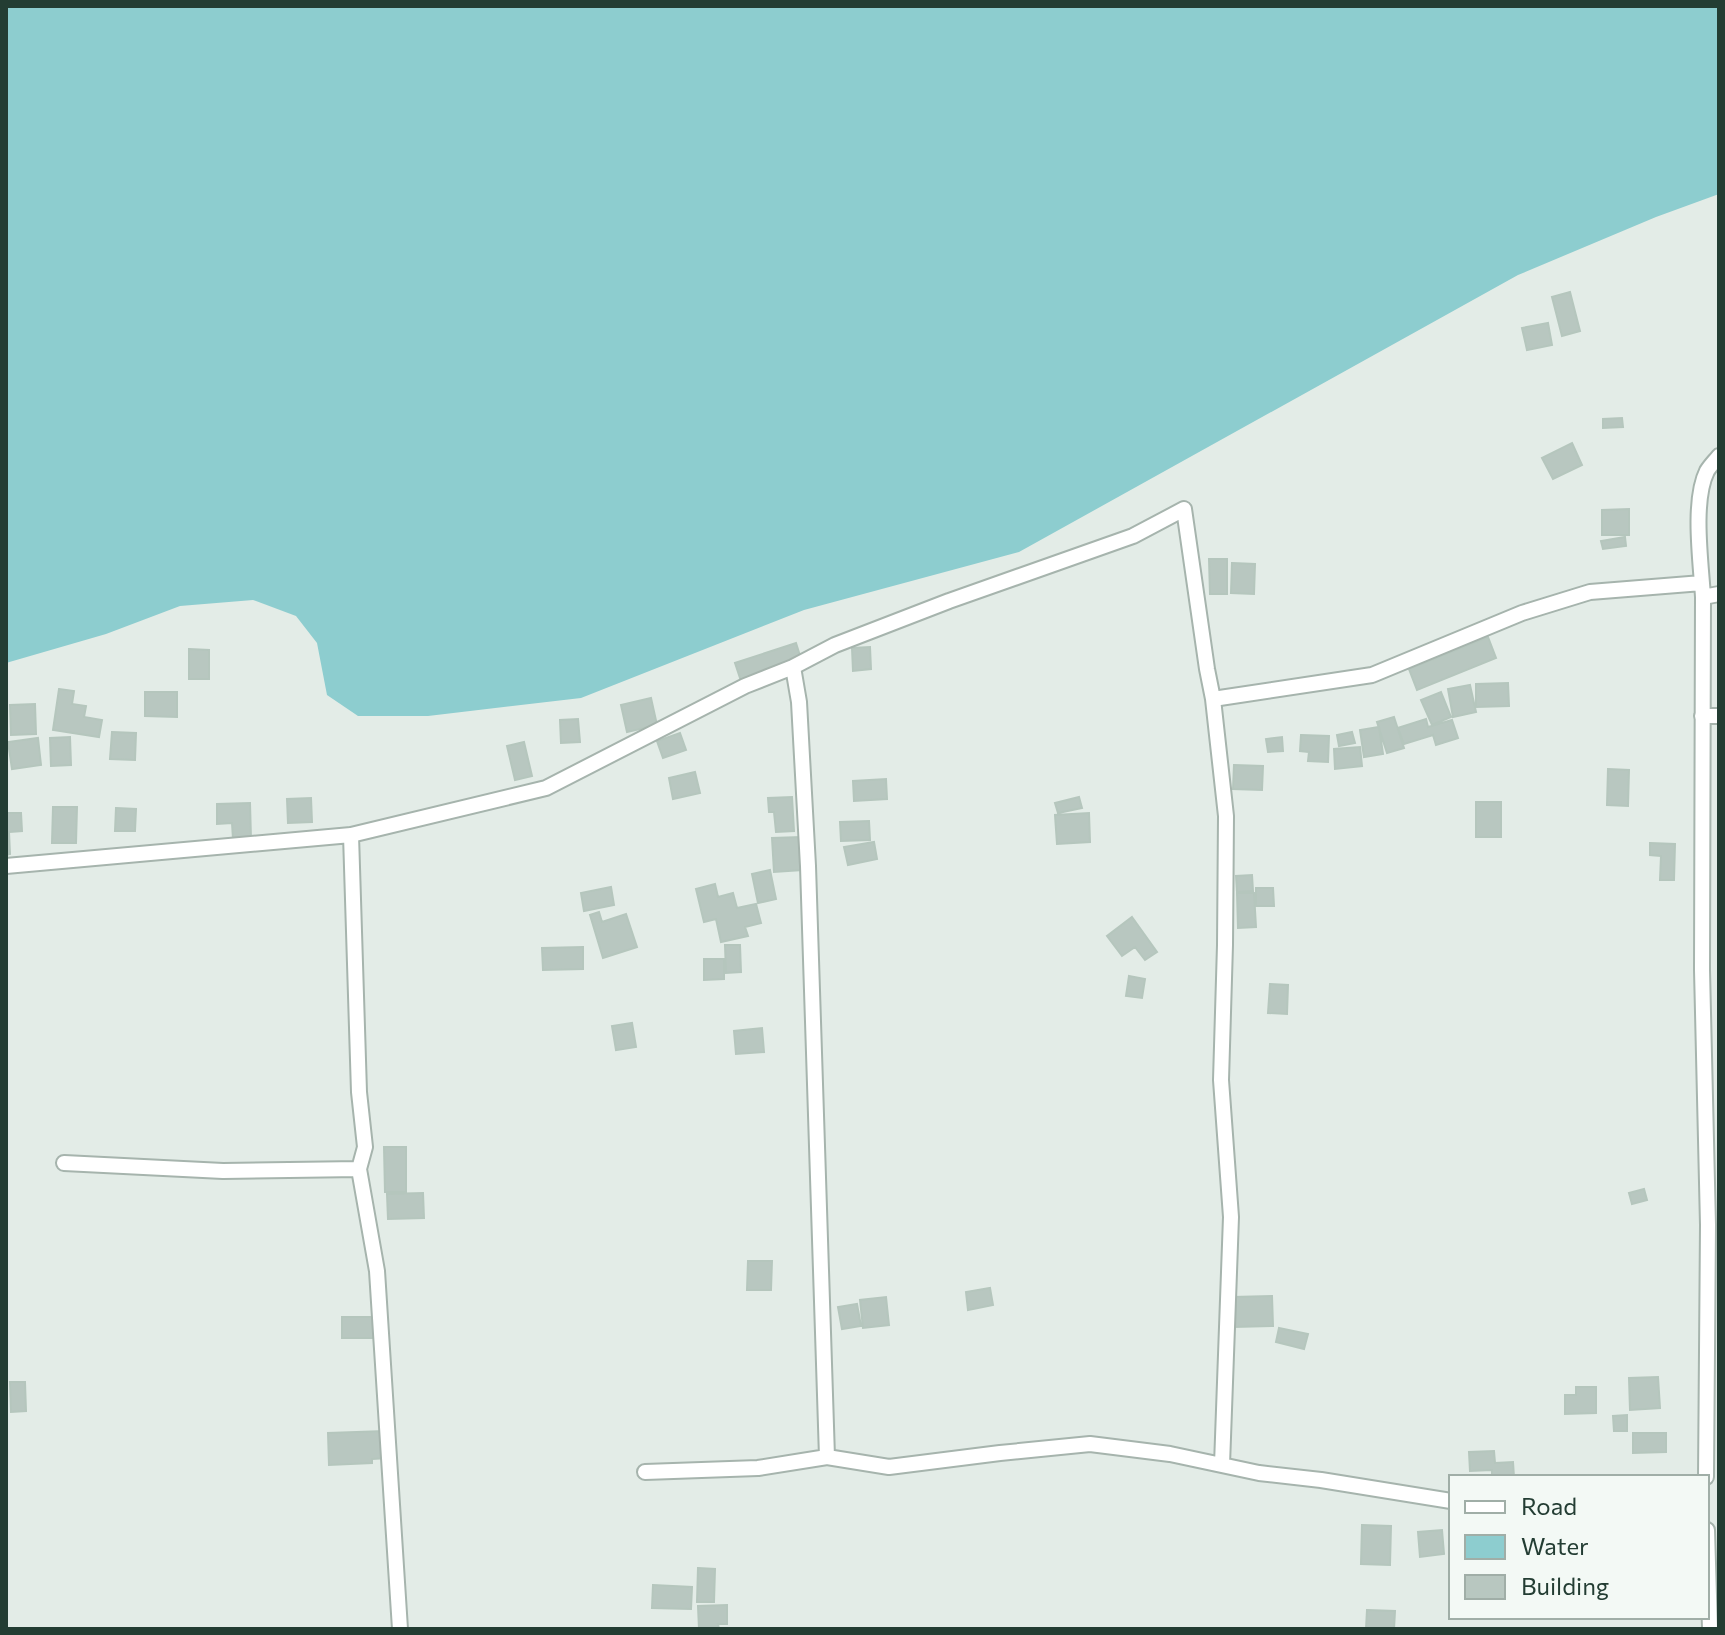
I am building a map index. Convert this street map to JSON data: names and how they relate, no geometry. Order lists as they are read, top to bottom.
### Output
{
  "legend": ["Road", "Water", "Building"]
}
